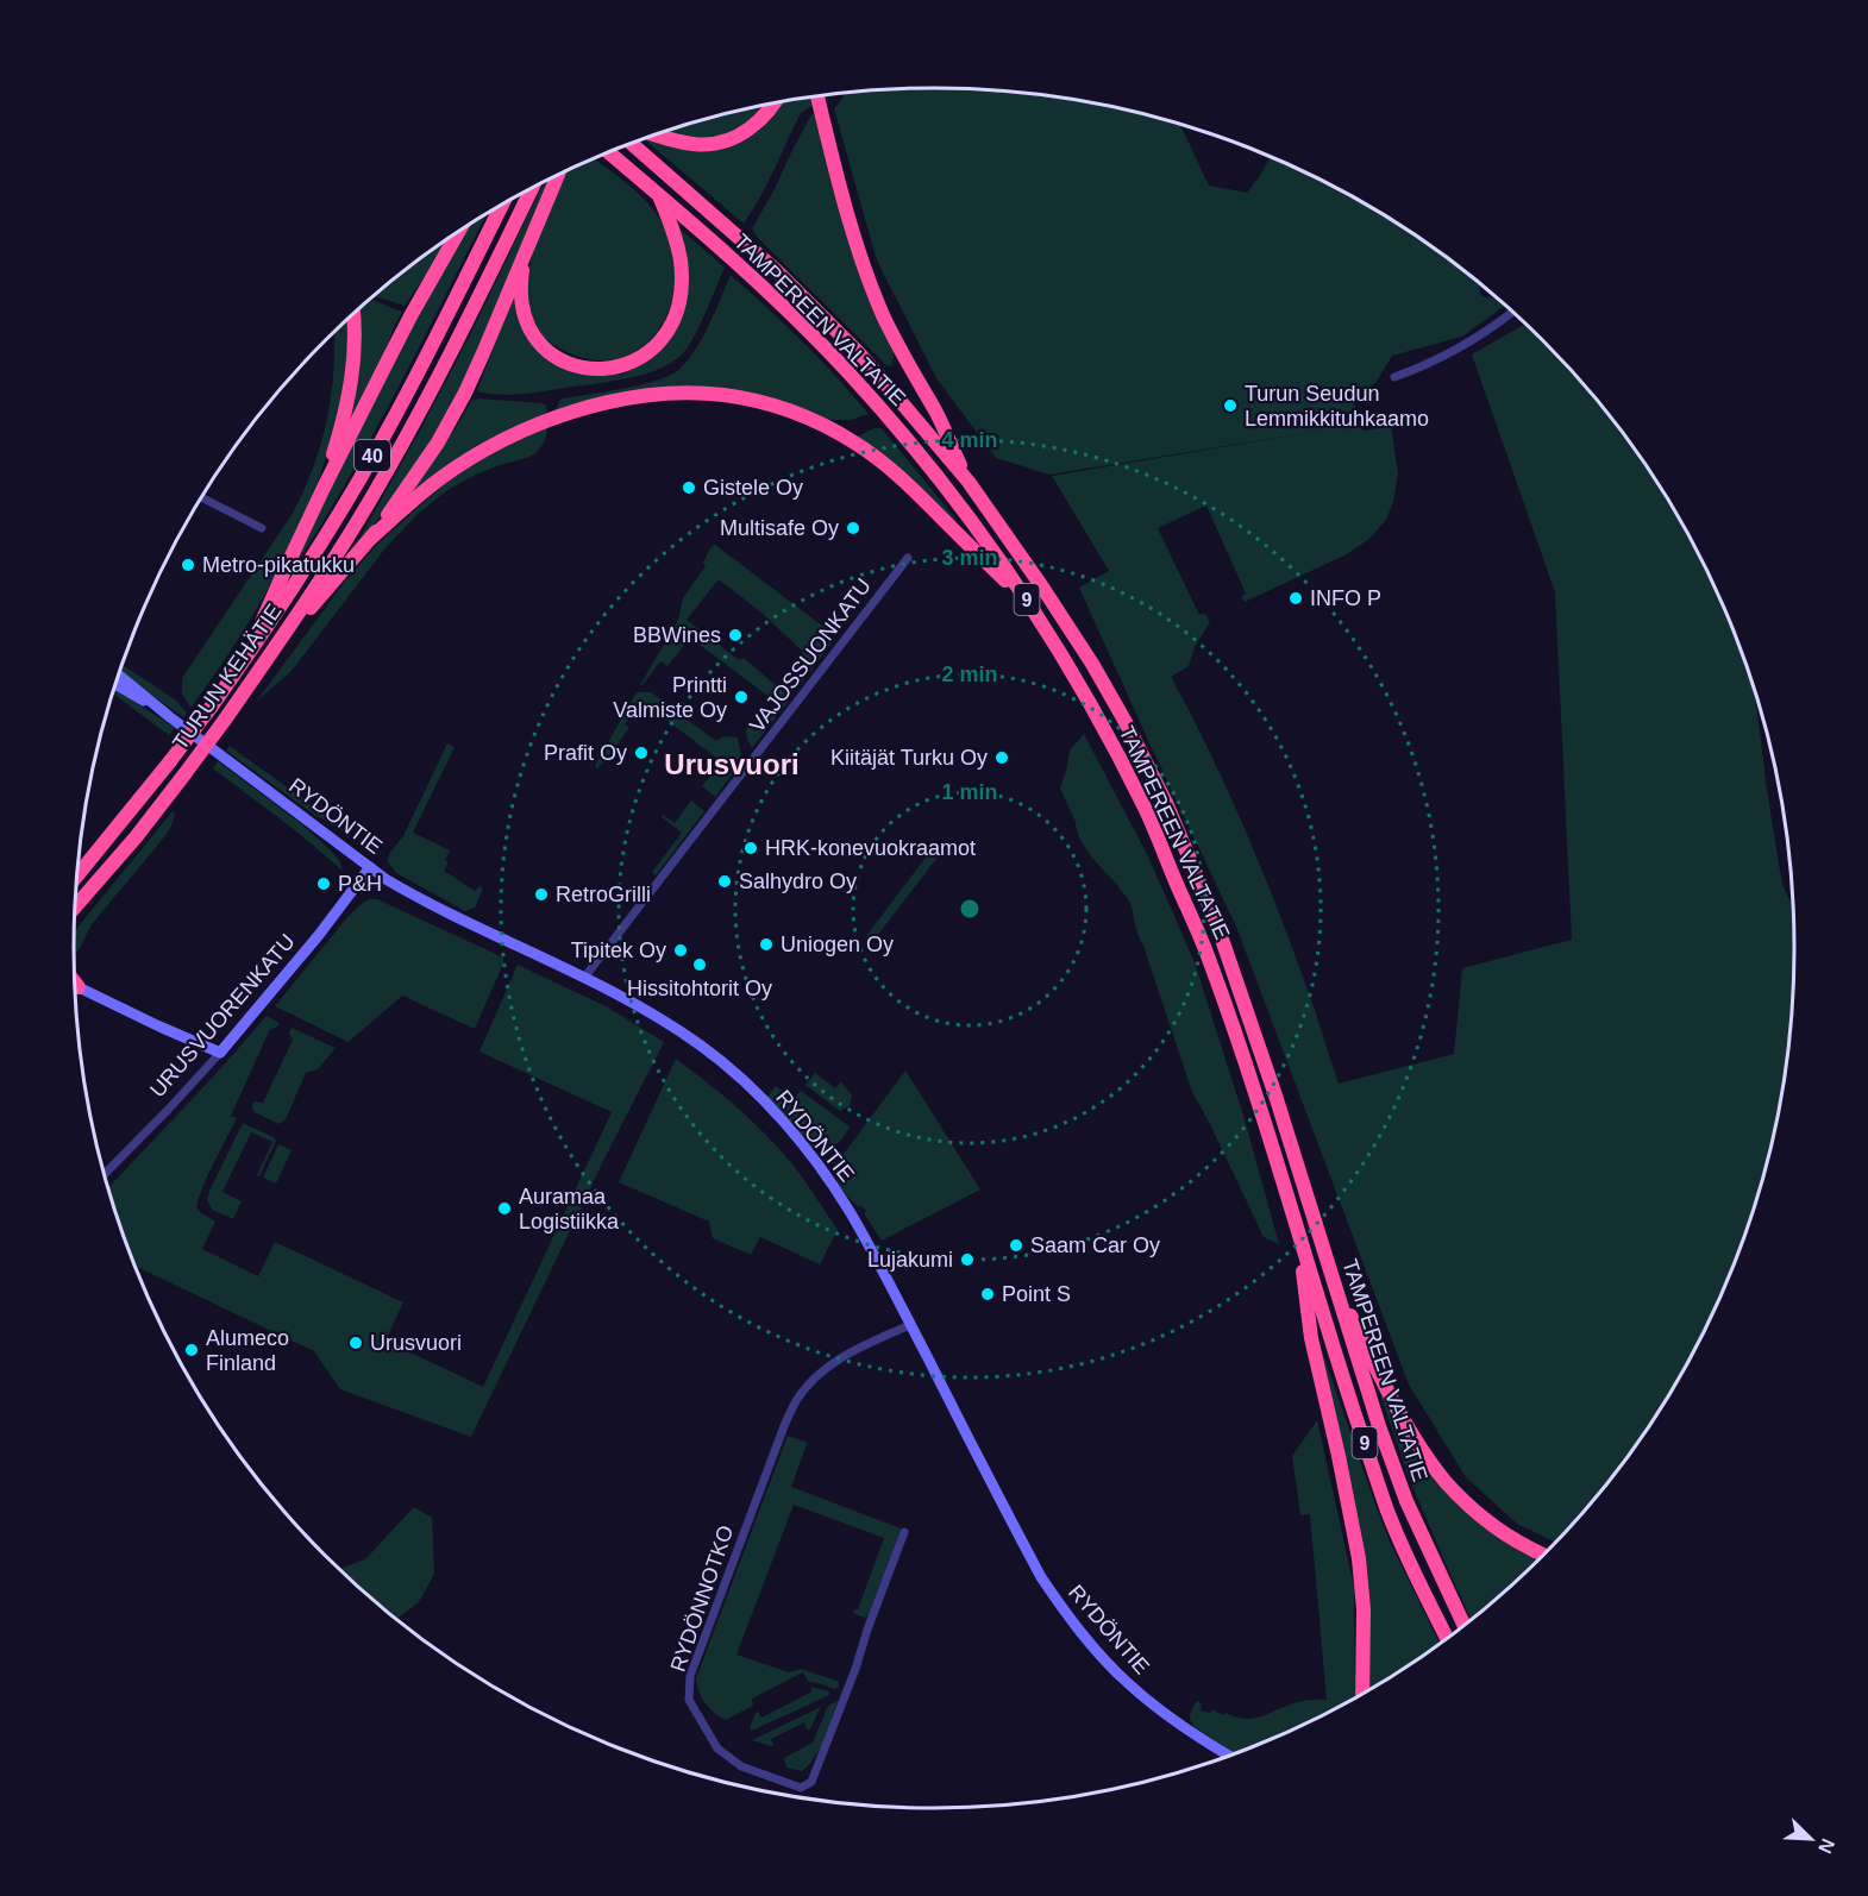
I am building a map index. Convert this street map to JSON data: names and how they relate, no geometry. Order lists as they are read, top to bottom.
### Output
{
  "streets": {
    "highway": [
      "TAMPEREEN VALTATIE",
      "40",
      "9",
      "TURUN KEHÄTIE"
    ],
    "street": [
      "VAJOSSUONKATU",
      "RYDÖNTIE",
      "URUSVUORENKATU",
      "RYDÖNNOTKO"
    ]
  },
  "crossings": [
    ["VAJOSSUONKATU", "RYDÖNTIE"],
    ["RYDÖNTIE", "URUSVUORENKATU"],
    ["RYDÖNTIE", "RYDÖNNOTKO"]
  ],
  "districts": ["Urusvuori"],
  "places": [
    "Turun Seudun Lemmikkituhkaamo",
    "Gistele Oy",
    "Multisafe Oy",
    "Metro-pikatukku",
    "INFO P",
    "BBWines",
    "Printti Valmiste Oy",
    "Prafit Oy",
    "Kiitäjät Turku Oy",
    "HRK-konevuokraamot",
    "Salhydro Oy",
    "P&H",
    "RetroGrilli",
    "Uniogen Oy",
    "Tipitek Oy",
    "Hissitohtorit Oy",
    "Auramaa Logistiikka",
    "Saam Car Oy",
    "Lujakumi",
    "Point S",
    "Urusvuori",
    "Alumeco Finland"
  ],
  "north": "bottom right",
  "rings": [
    "4 min",
    "3 min",
    "2 min",
    "1 min"
  ]
}
